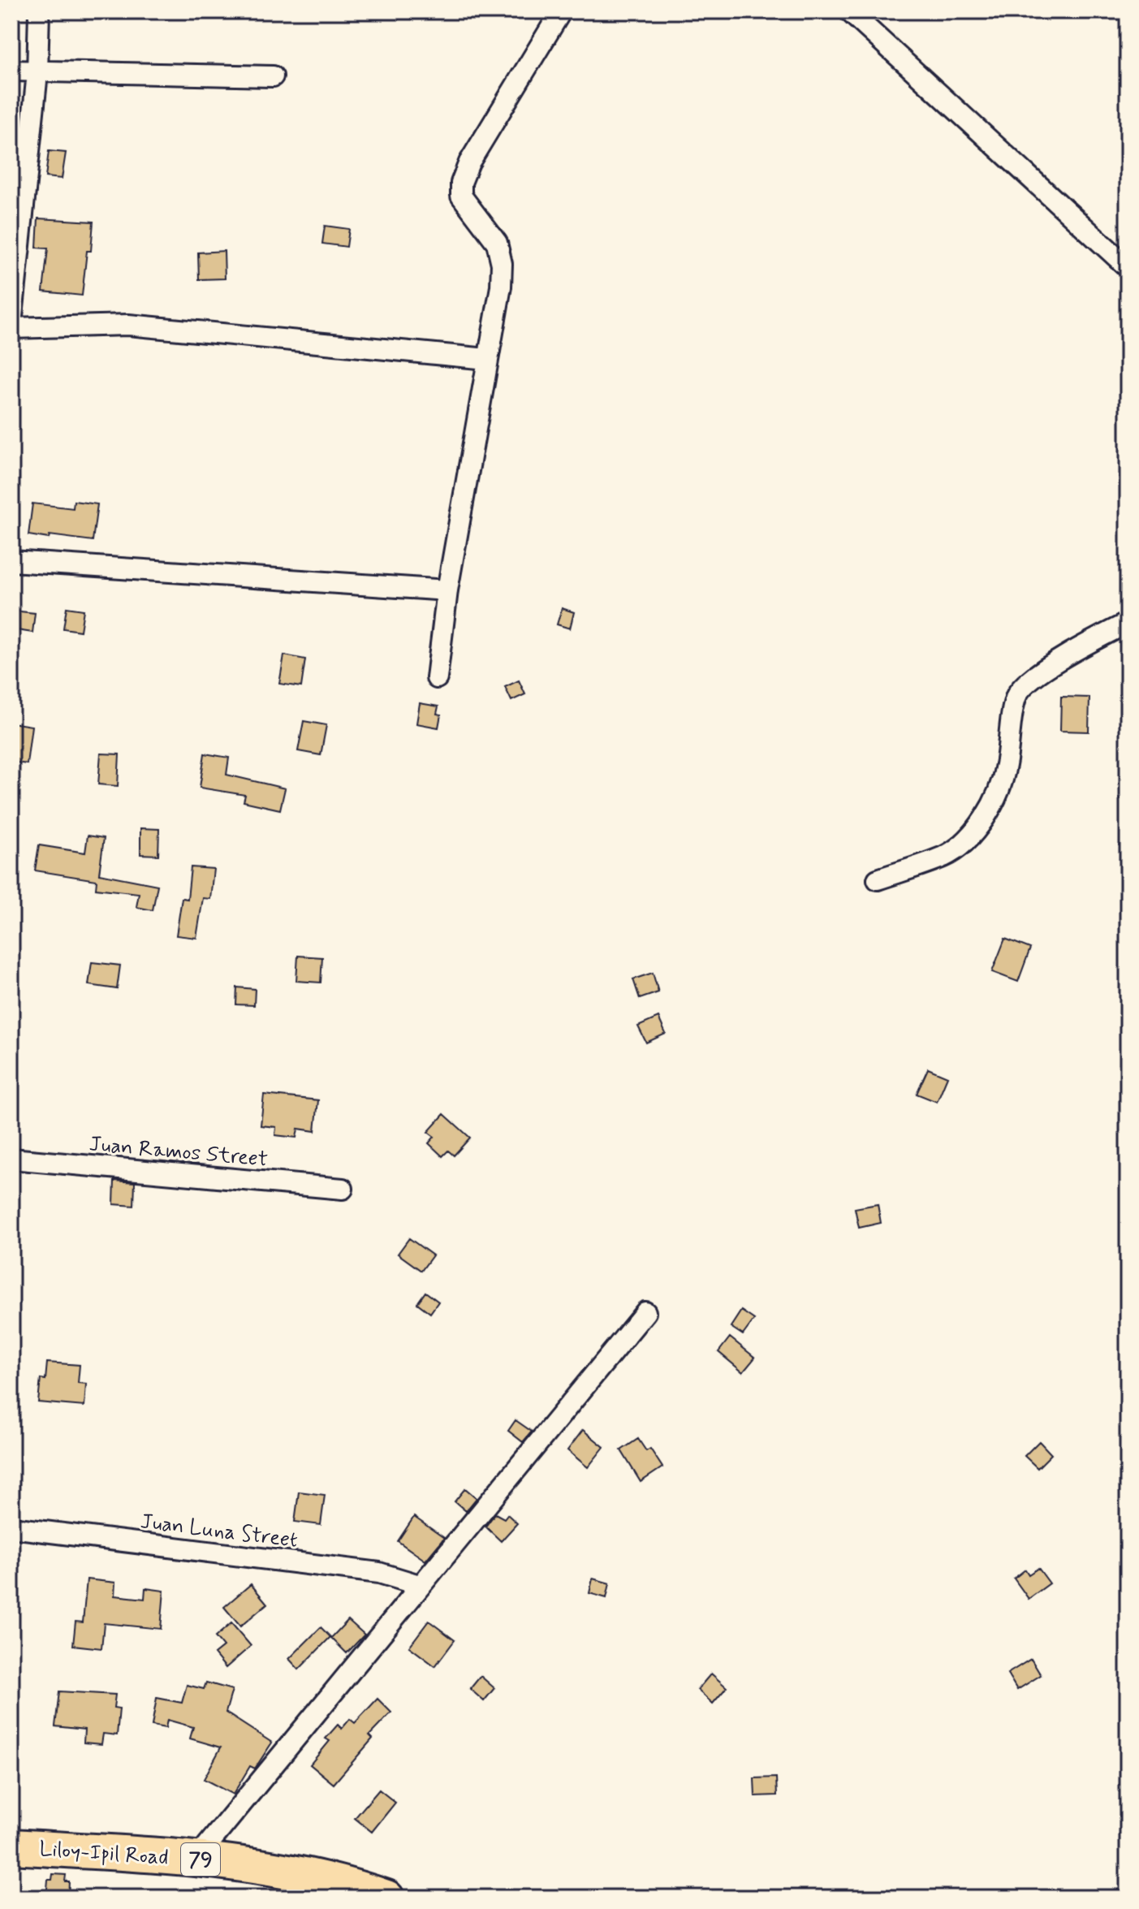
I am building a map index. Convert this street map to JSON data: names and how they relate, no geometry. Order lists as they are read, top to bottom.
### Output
{
  "streets": {
    "highway": ["Liloy-Ipil Road", "79"],
    "street": ["Juan Ramos Street", "Juan Luna Street"]
  }
}
